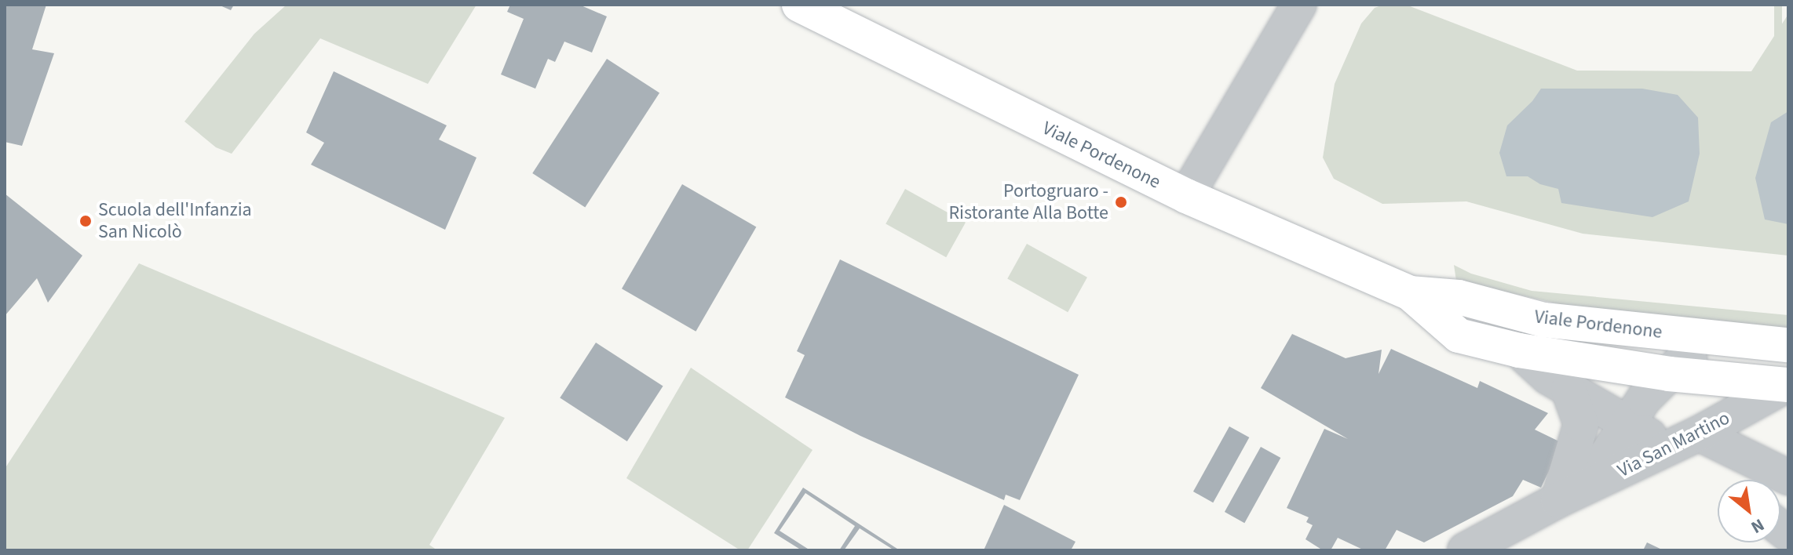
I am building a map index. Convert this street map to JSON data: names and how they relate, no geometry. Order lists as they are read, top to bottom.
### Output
{
  "streets": {
    "main road": ["Viale Pordenone"],
    "street": ["Via San Martino"]
  },
  "crossings": [
    ["Viale Pordenone", "Via San Martino"]
  ],
  "places": ["Portogruaro - Ristorante Alla Botte", "Scuola dell'Infanzia San Nicolò"],
  "north": "bottom right"
}
